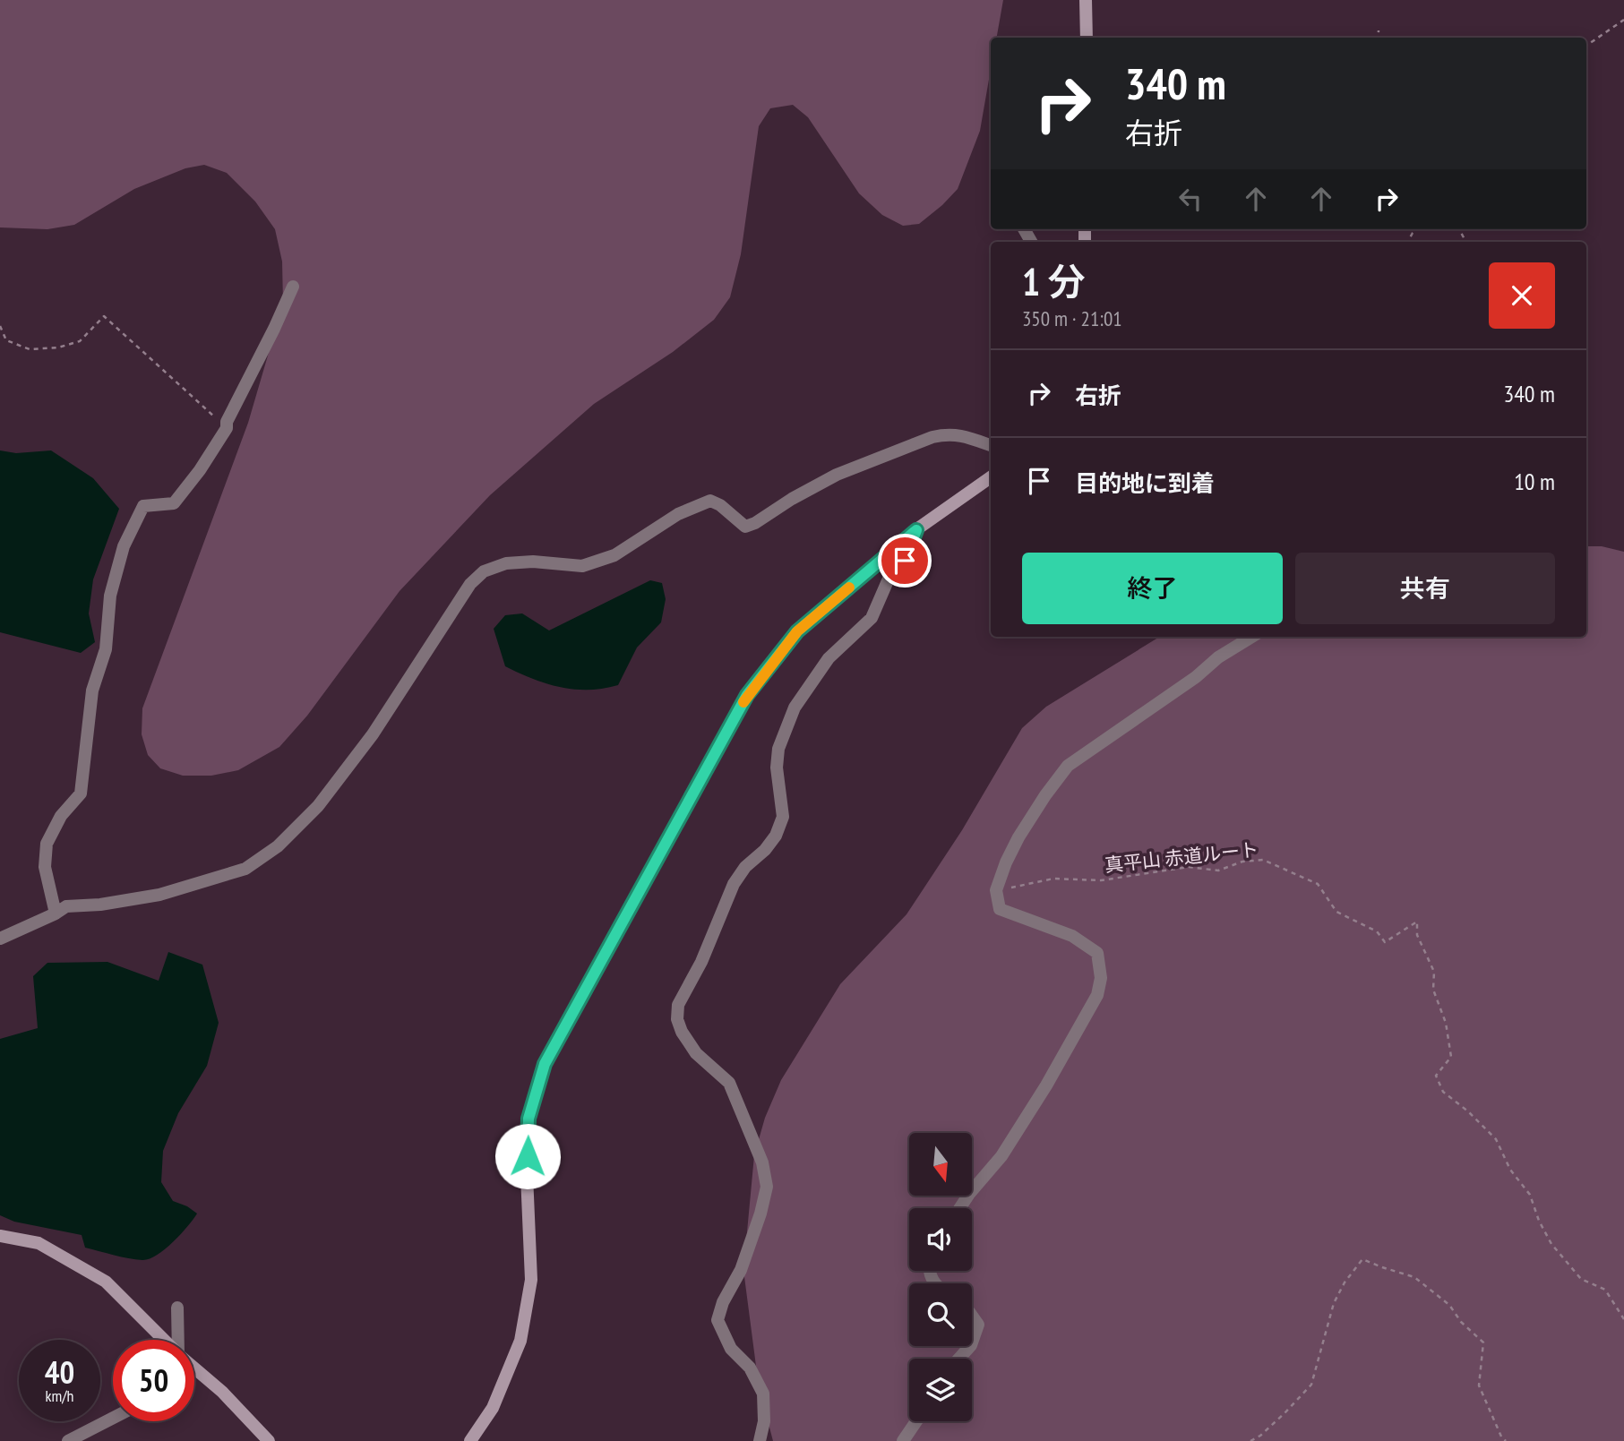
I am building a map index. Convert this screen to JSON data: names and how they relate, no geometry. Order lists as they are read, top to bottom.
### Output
{
  "streets": {
    "path": ["真平山 赤道ルート"]
  },
  "north": "bottom",
  "page": {
    "turn": ["340 m", "右折"],
    "heading": ["1 分", "350 m · 21:01"],
    "list": [
      {
        "name": "右折",
        "value": "340 m"
      },
      {
        "name": "目的地に到着",
        "value": "10 m"
      }
    ],
    "buttons": ["終了", "共有"],
    "speed": "40 km/h",
    "limit": "50"
  }
}
